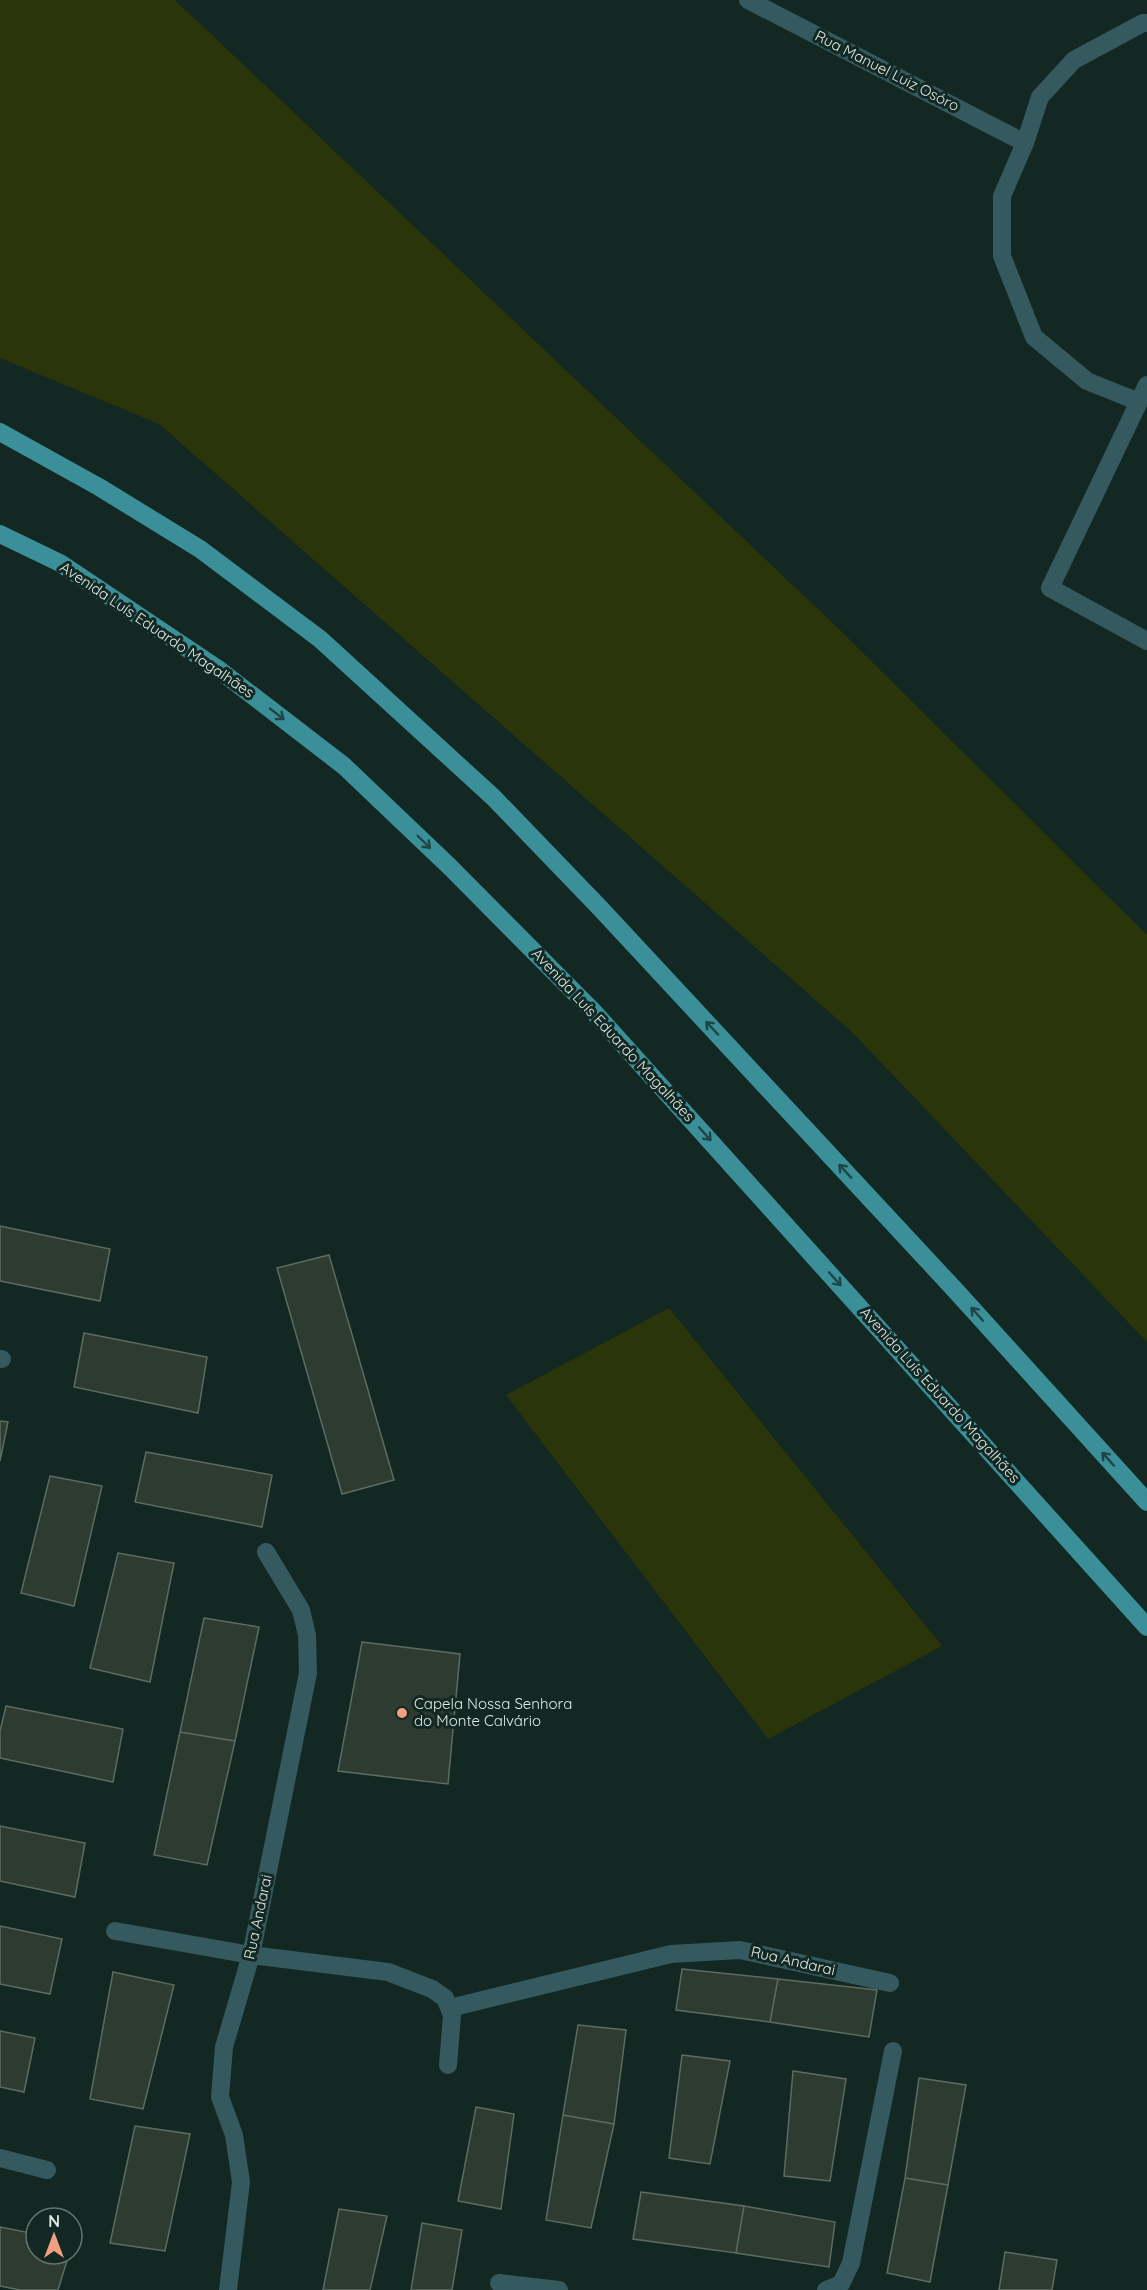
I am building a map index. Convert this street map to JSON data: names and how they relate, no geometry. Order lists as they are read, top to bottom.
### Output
{
  "streets": {
    "main road": ["Avenida Luís Eduardo Magalhães"],
    "street": ["Rua Manuel Luiz Osóro", "Rua Andarai"]
  },
  "places": ["Capela Nossa Senhora do Monte Calvário"],
  "north": "top"
}
